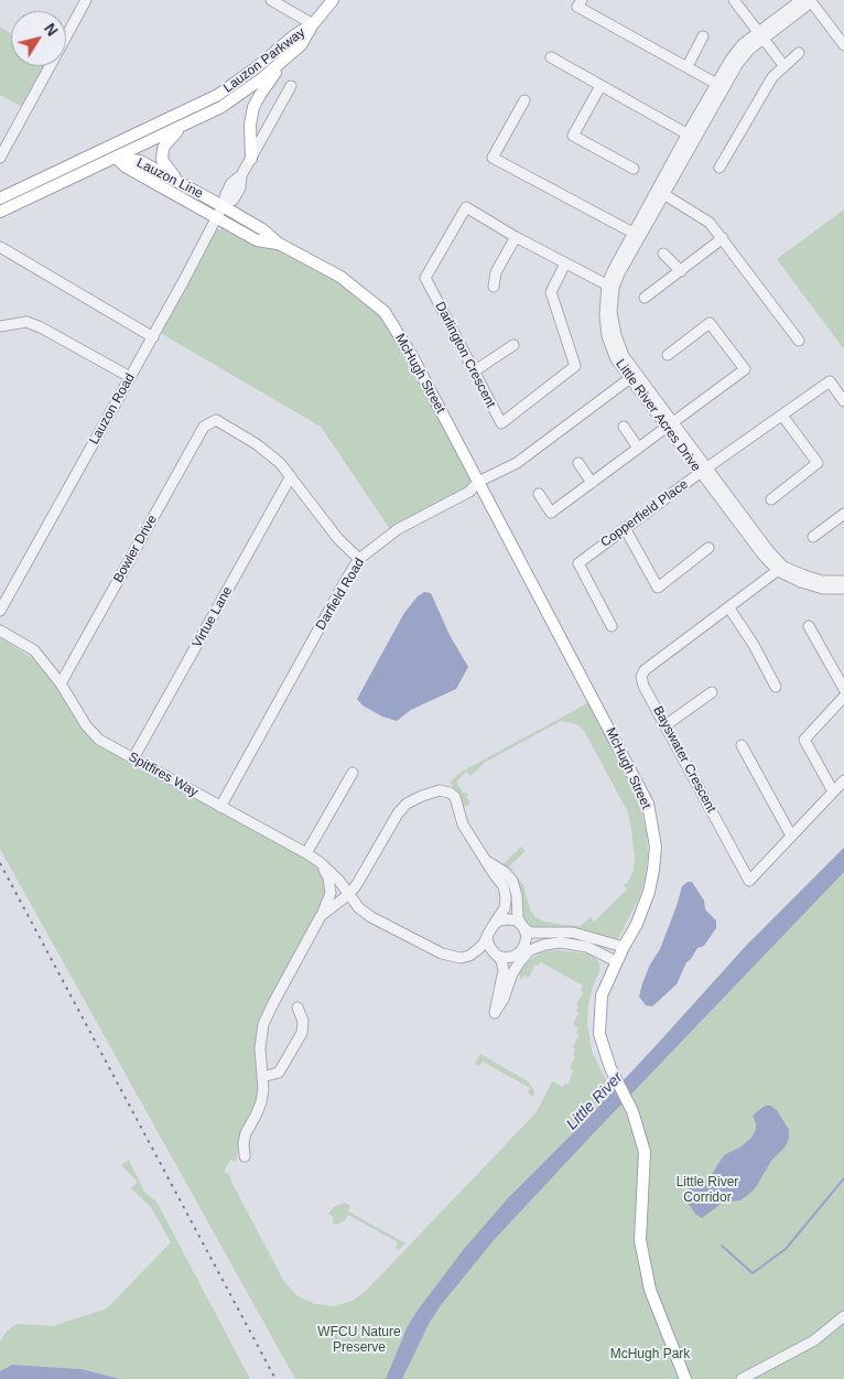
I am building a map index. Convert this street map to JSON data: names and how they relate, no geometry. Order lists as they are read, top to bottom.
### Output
{
  "streets": {
    "main road": ["Lauzon Parkway", "Lauzon Line", "McHugh Street"],
    "street": [
      "Darlington Crescent",
      "Lauzon Road",
      "Little River Acres Drive",
      "Copperfield Place",
      "Bowler Drive",
      "Darfield Road",
      "Virtue Lane",
      "Bayswater Crescent",
      "Spitfires Way"
    ]
  },
  "crossings": [
    ["Lauzon Parkway", "Lauzon Line"],
    ["Lauzon Line", "McHugh Street"],
    ["Lauzon Line", "Lauzon Road"],
    ["Darlington Crescent", "Little River Acres Drive"],
    ["McHugh Street", "Lauzon Road"],
    ["McHugh Street", "Darfield Road"],
    ["Little River Acres Drive", "Copperfield Place"],
    ["Little River Acres Drive", "Darfield Road"],
    ["Little River Acres Drive", "Bayswater Crescent"],
    ["Bowler Drive", "Virtue Lane"],
    ["Bowler Drive", "Spitfires Way"],
    ["Darfield Road", "Spitfires Way"],
    ["Virtue Lane", "Spitfires Way"]
  ],
  "water": ["Little River"],
  "parks": ["Little River Corridor", "WFCU Nature Preserve", "McHugh Park"],
  "north": "top right"
}
